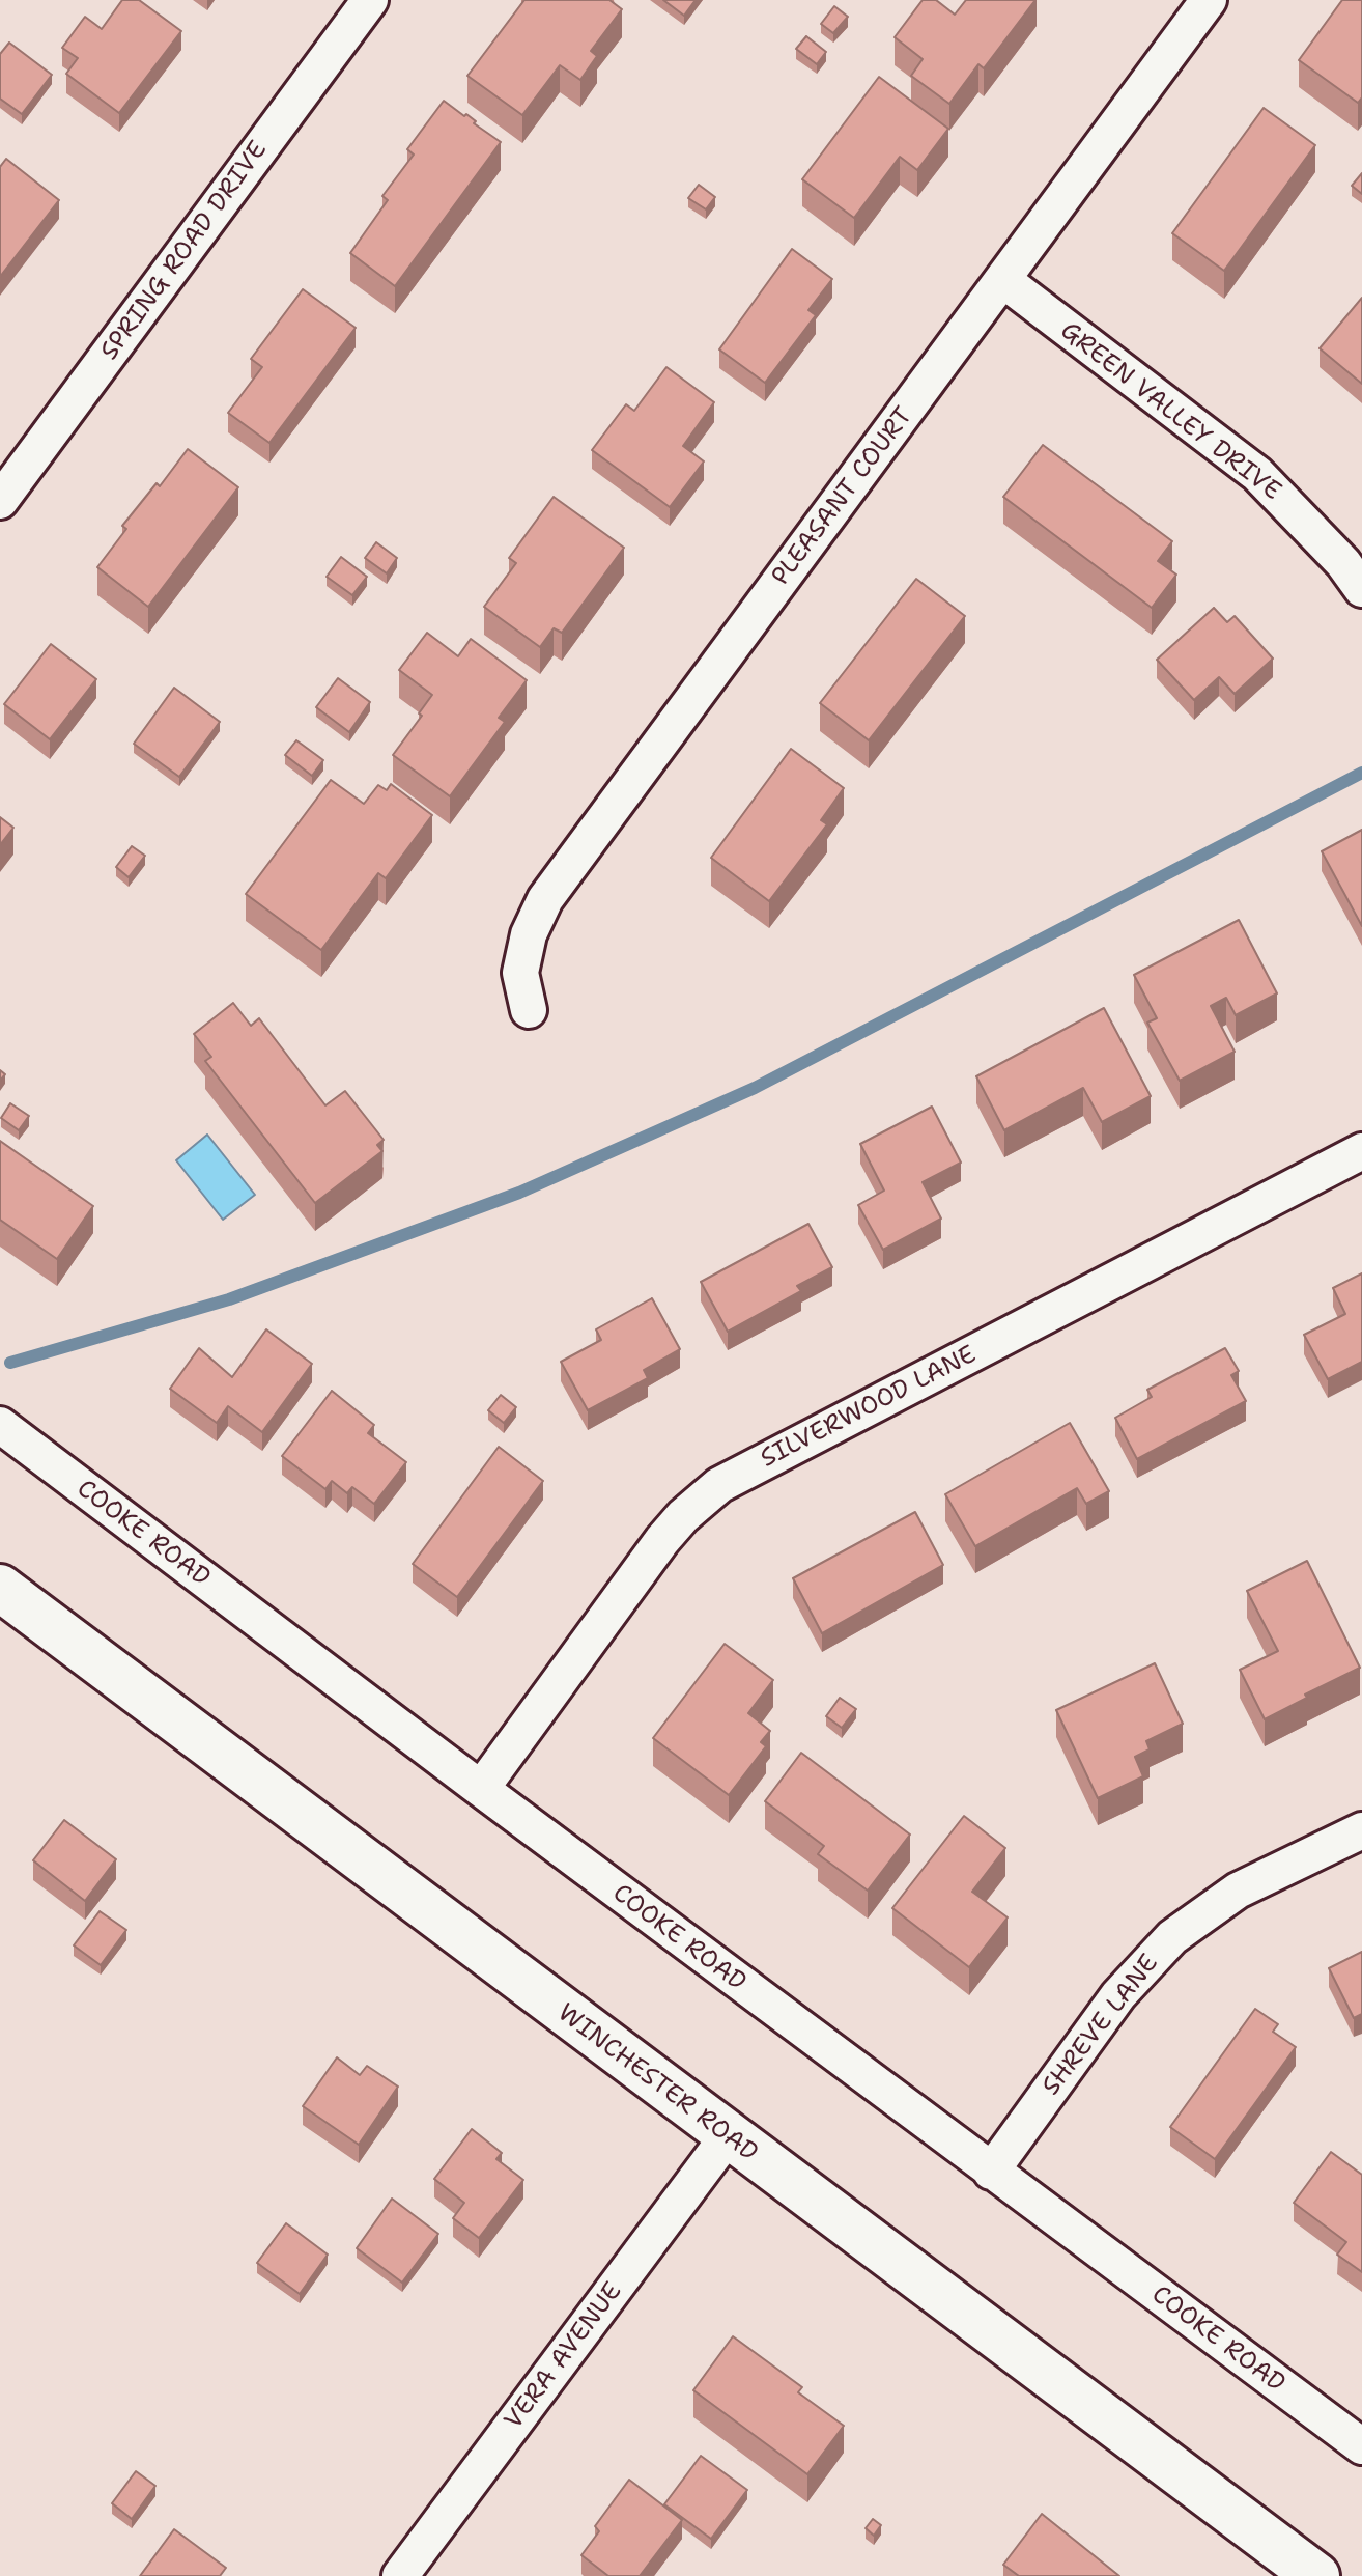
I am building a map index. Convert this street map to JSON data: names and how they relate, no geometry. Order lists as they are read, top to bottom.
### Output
{
  "streets": {
    "main road": ["WINCHESTER ROAD"],
    "street": [
      "SPRING ROAD DRIVE",
      "GREEN VALLEY DRIVE",
      "PLEASANT COURT",
      "SILVERWOOD LANE",
      "COOKE ROAD",
      "SHREVE LANE",
      "VERA AVENUE"
    ]
  },
  "crossings": [
    ["GREEN VALLEY DRIVE", "PLEASANT COURT"],
    ["SILVERWOOD LANE", "COOKE ROAD"],
    ["COOKE ROAD", "SHREVE LANE"],
    ["WINCHESTER ROAD", "VERA AVENUE"]
  ]
}
